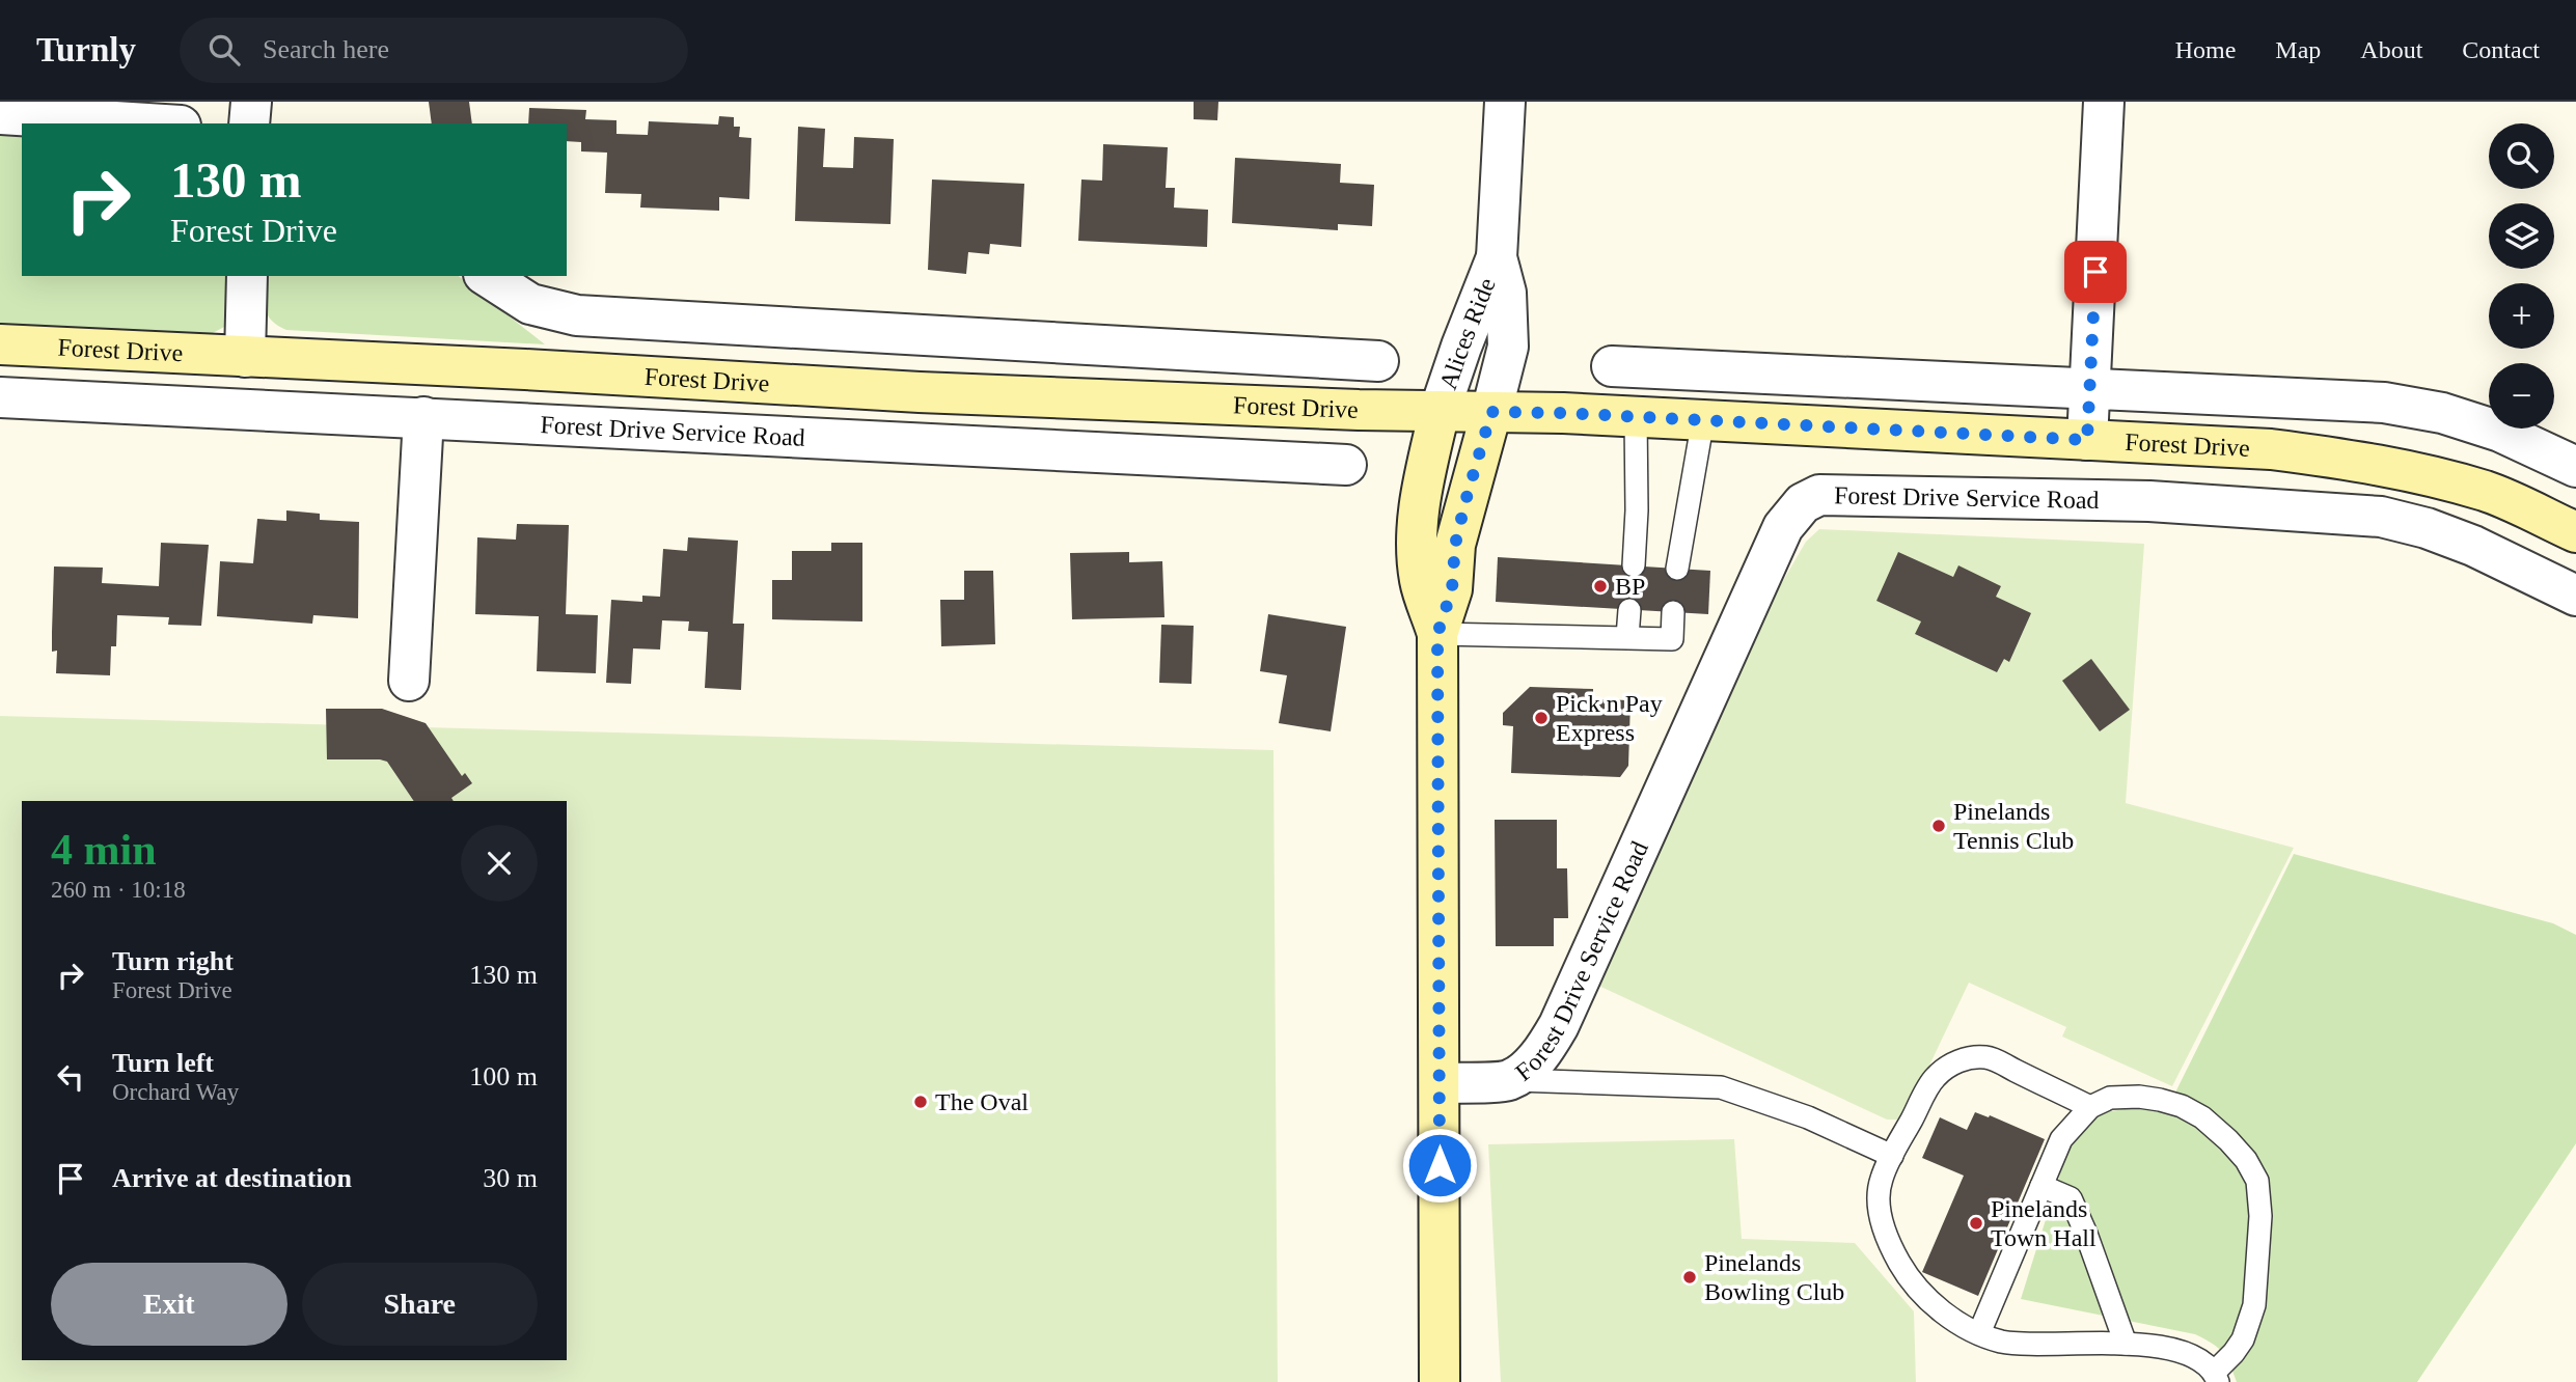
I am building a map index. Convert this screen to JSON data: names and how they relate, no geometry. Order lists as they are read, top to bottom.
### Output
{
  "streets": {
    "main road": ["Forest Drive"],
    "street": ["Alices Ride", "Forest Drive Service Road"]
  },
  "crossings": [
    ["Alices Ride", "Forest Drive"]
  ],
  "places": [
    "BP",
    "Pick n Pay Express",
    "Pinelands Tennis Club",
    "The Oval",
    "Pinelands Town Hall",
    "Pinelands Bowling Club"
  ],
  "page": {
    "header": "Turnly",
    "search": "Search here",
    "nav": [
      "Home",
      "Map",
      "About",
      "Contact"
    ],
    "map_buttons": ["+", "−"],
    "turn": ["130 m", "Forest Drive"],
    "heading": ["4 min", "260 m · 10:18"],
    "list": [
      {
        "name": "Turn right",
        "note": "Forest Drive",
        "value": "130 m"
      },
      {
        "name": "Turn left",
        "note": "Orchard Way",
        "value": "100 m"
      },
      {
        "name": "Arrive at destination",
        "value": "30 m"
      }
    ],
    "buttons": ["Exit", "Share"]
  }
}
